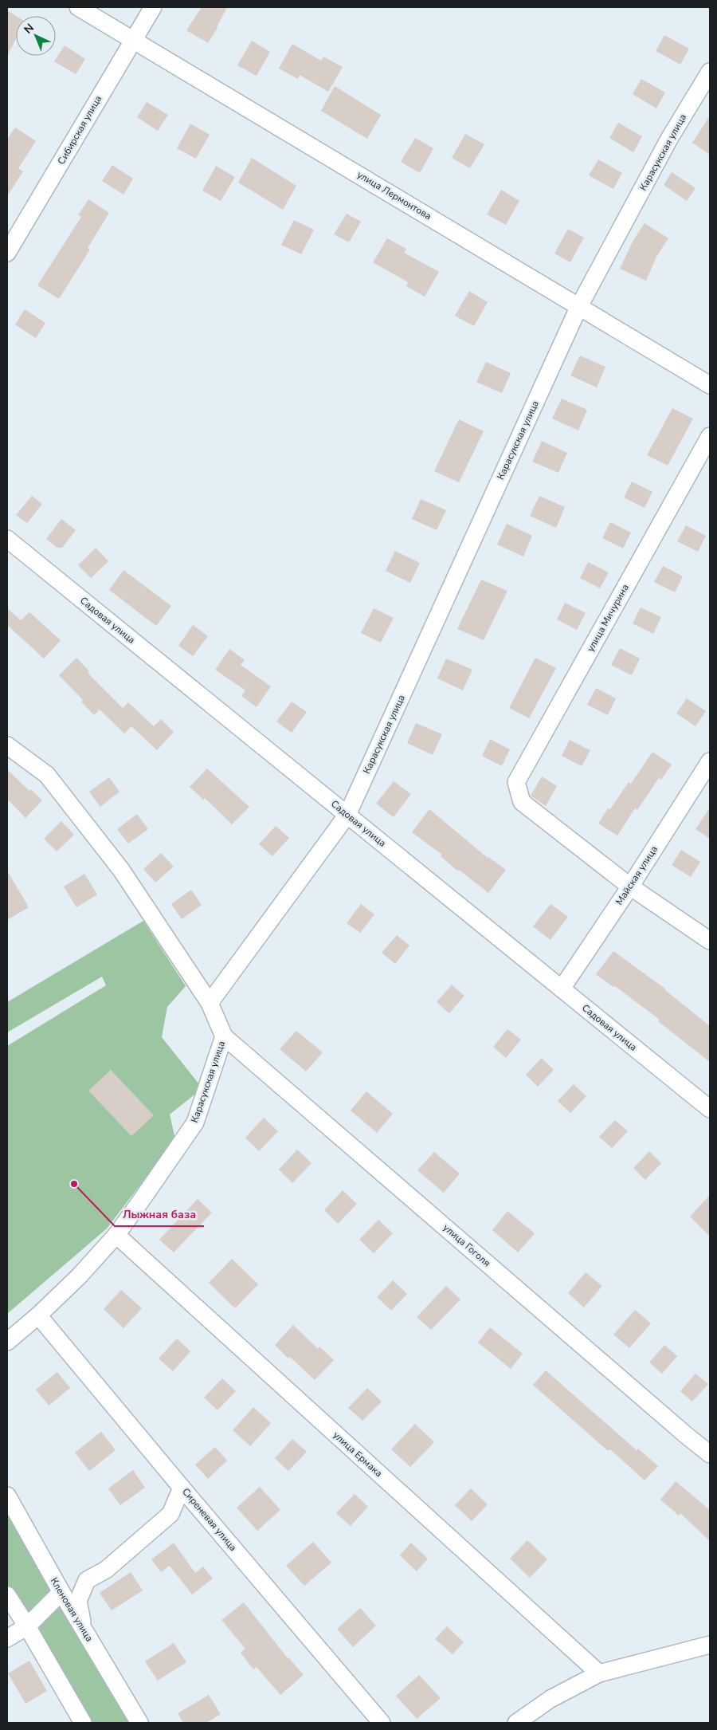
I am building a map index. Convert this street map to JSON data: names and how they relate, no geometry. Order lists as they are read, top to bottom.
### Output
{
  "streets": {
    "street": [
      "Сибирская улица",
      "Карасукская улица",
      "улица Лермонтова",
      "улица Мичурина",
      "Садовая улица",
      "Майская улица",
      "улица Гоголя",
      "улица Ермака",
      "Сиреневая улица",
      "Кленовая улица"
    ]
  },
  "crossings": [
    ["Сибирская улица", "улица Лермонтова"],
    ["Карасукская улица", "улица Лермонтова"],
    ["Карасукская улица", "Садовая улица"],
    ["Карасукская улица", "улица Гоголя"],
    ["Карасукская улица", "улица Ермака"],
    ["Карасукская улица", "Сиреневая улица"],
    ["улица Мичурина", "Майская улица"],
    ["Садовая улица", "Майская улица"]
  ],
  "places": ["Лыжная база"],
  "north": "top left"
}
